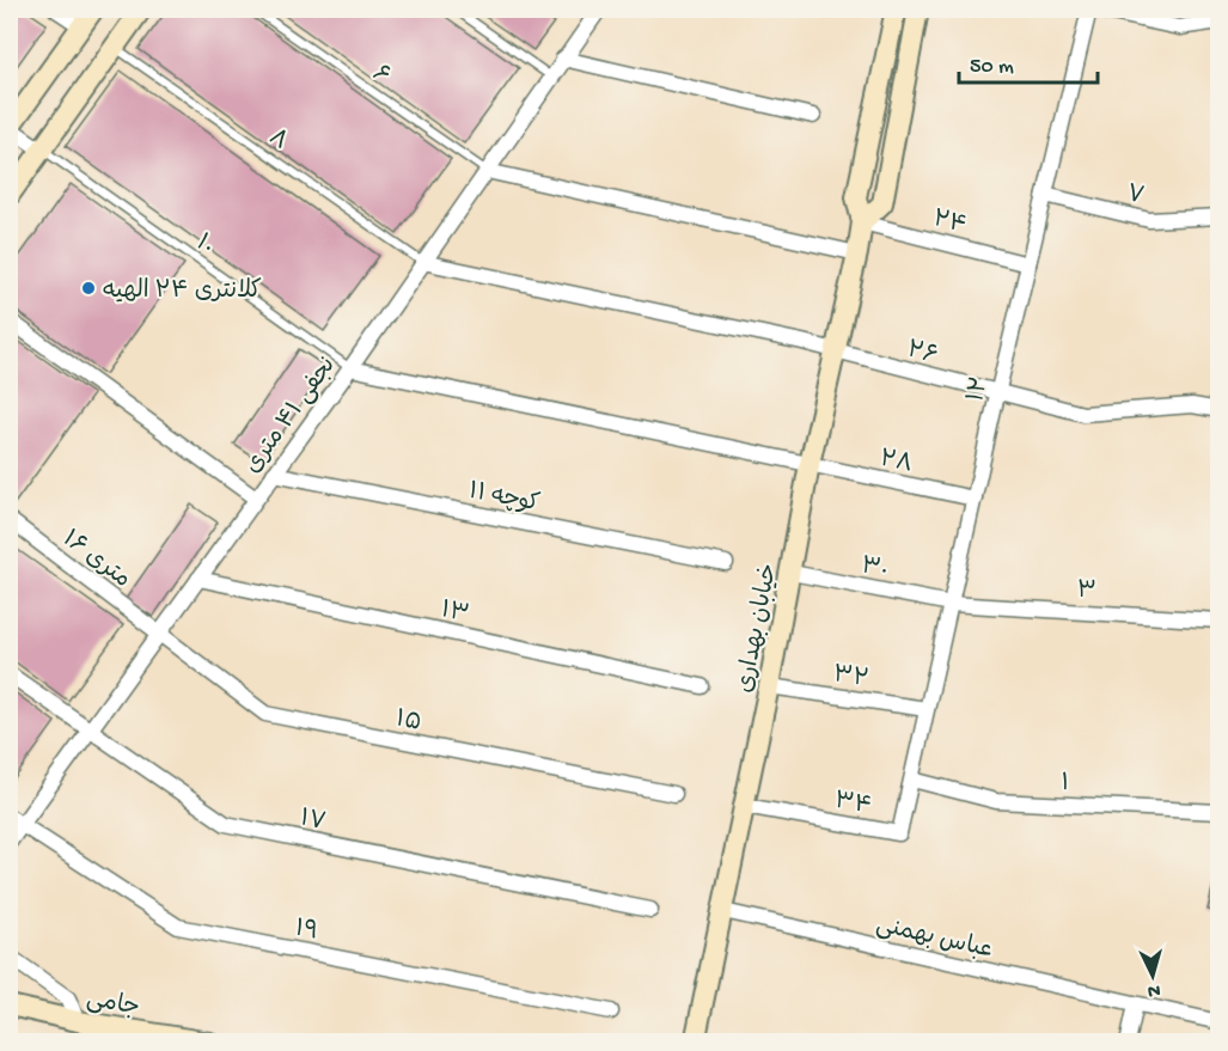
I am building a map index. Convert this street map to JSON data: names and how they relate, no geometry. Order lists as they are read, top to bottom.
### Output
{
  "streets": {
    "street": [
      "۷",
      "۲۴",
      "۲۶",
      "۱۲",
      "نجفی ۴۱ متری",
      "۲۸",
      "کوچه ۱۱",
      "۱۶ متری",
      "۳۰",
      "۳",
      "۱۳",
      "خیابان بهداری",
      "۳۲",
      "۱۵",
      "۱",
      "۳۴",
      "۱۷",
      "۱۹",
      "عباس بهمنی",
      "جامی"
    ],
    "lane": ["۶", "۸", "۱۰"]
  },
  "crossings": [
    ["۶", "نجفی ۴۱ متری"],
    ["۸", "۲۶"],
    ["۸", "نجفی ۴۱ متری"],
    ["۷", "۱۲"],
    ["۲۴", "۱۲"],
    ["۲۴", "خیابان بهداری"],
    ["۱۰", "نجفی ۴۱ متری"],
    ["۱۰", "۲۸"],
    ["۲۶", "۱۲"],
    ["۲۶", "نجفی ۴۱ متری"],
    ["۲۶", "خیابان بهداری"],
    ["۱۲", "۲۸"],
    ["۱۲", "۳۰"],
    ["۱۲", "۳"],
    ["۱۲", "۳۲"],
    ["۱۲", "۱"],
    ["۱۲", "۳۴"],
    ["نجفی ۴۱ متری", "۲۸"],
    ["نجفی ۴۱ متری", "کوچه ۱۱"],
    ["نجفی ۴۱ متری", "۱۶ متری"],
    ["نجفی ۴۱ متری", "۱۳"],
    ["نجفی ۴۱ متری", "۱۵"],
    ["نجفی ۴۱ متری", "۱۷"],
    ["نجفی ۴۱ متری", "۱۹"],
    ["۲۸", "خیابان بهداری"],
    ["۱۶ متری", "۱۵"],
    ["۳۰", "۳"],
    ["۳۰", "خیابان بهداری"],
    ["خیابان بهداری", "۳۲"],
    ["خیابان بهداری", "۳۴"],
    ["خیابان بهداری", "عباس بهمنی"],
    ["۱", "۳۴"]
  ],
  "places": ["کلانتری ۲۴ الهیه"],
  "scale_bar": "50 m",
  "north": "bottom"
}
